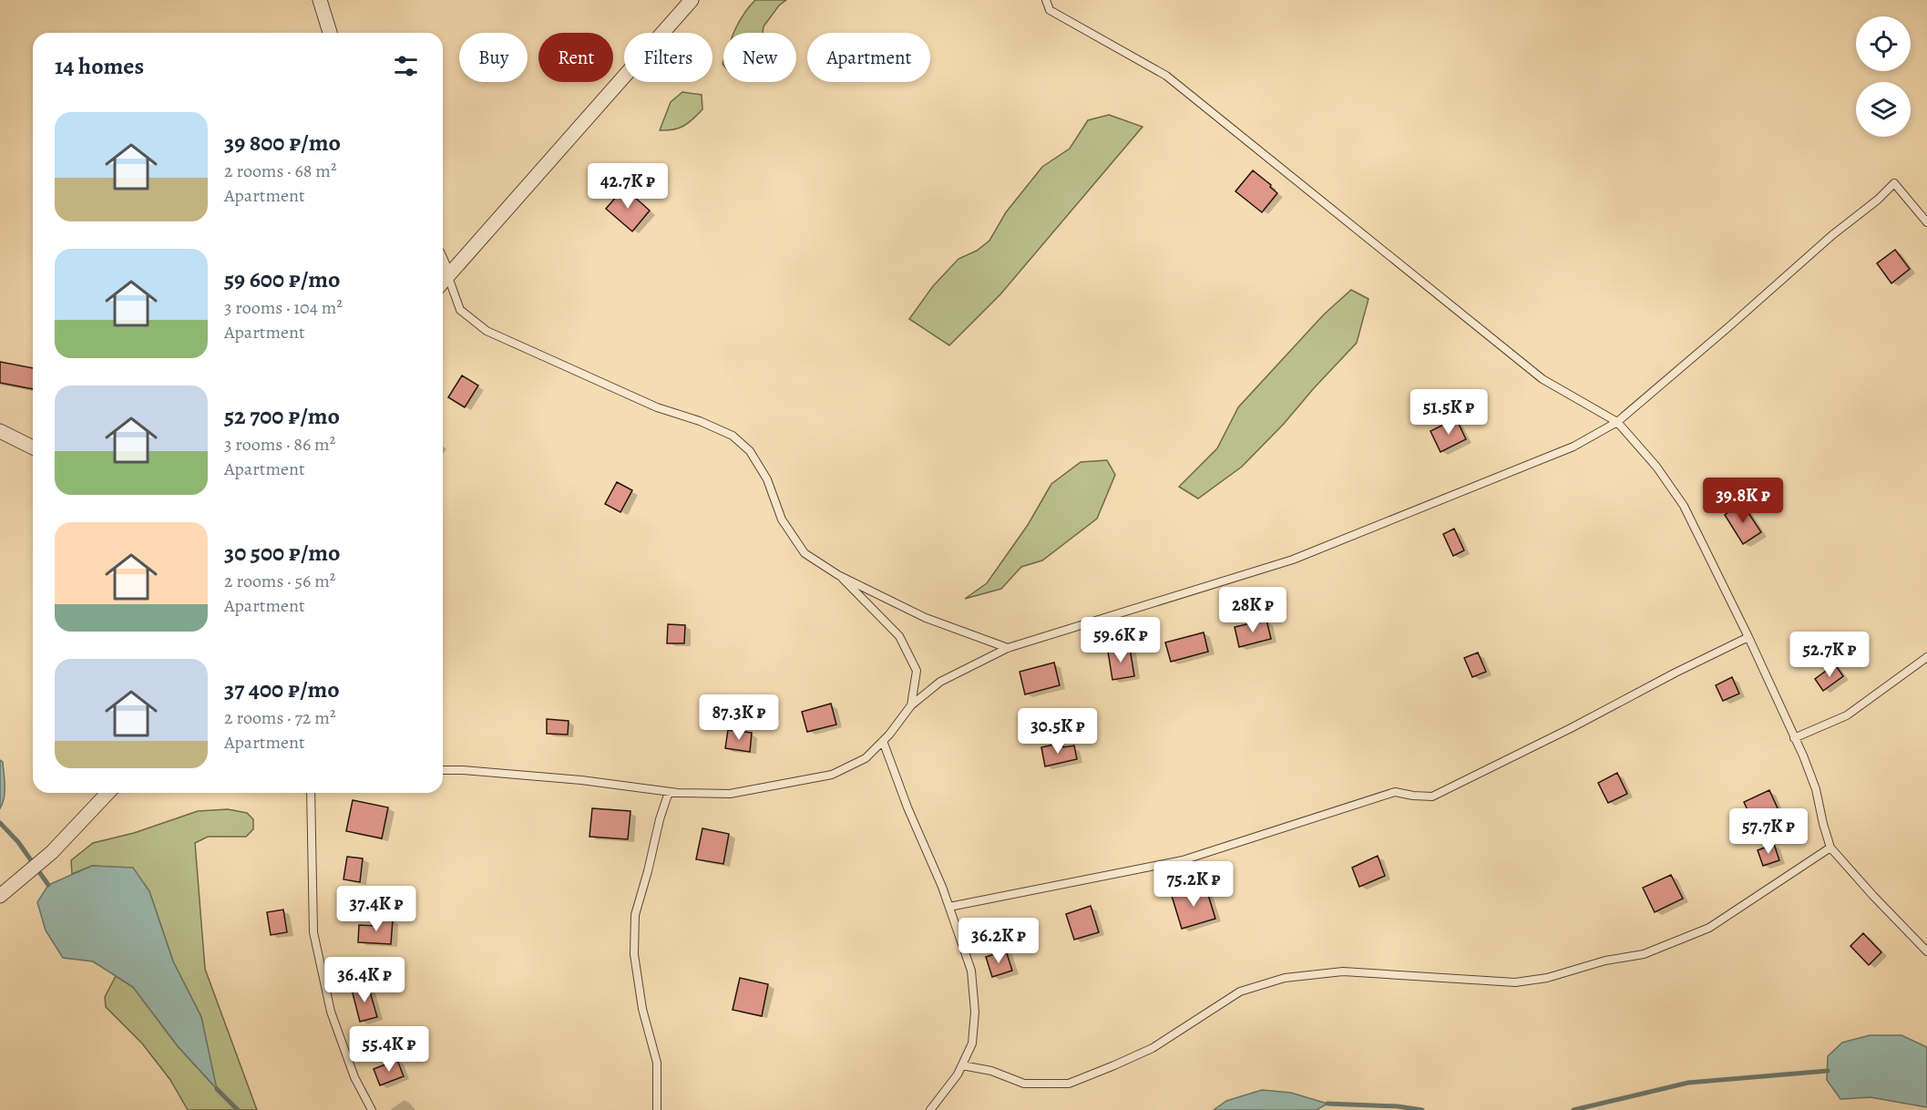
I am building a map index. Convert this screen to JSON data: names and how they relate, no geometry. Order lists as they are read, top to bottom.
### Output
{
  "page": {
    "chip": [
      "Buy",
      "Rent",
      "Filters",
      "New",
      "Apartment"
    ],
    "heading": "14 homes",
    "list": [
      {
        "name": "39 800 ₽/mo",
        "note": "2 rooms · 68 m² · Apartment"
      },
      {
        "name": "59 600 ₽/mo",
        "note": "3 rooms · 104 m² · Apartment"
      },
      {
        "name": "52 700 ₽/mo",
        "note": "3 rooms · 86 m² · Apartment"
      },
      {
        "name": "30 500 ₽/mo",
        "note": "2 rooms · 56 m² · Apartment"
      },
      {
        "name": "37 400 ₽/mo",
        "note": "2 rooms · 72 m² · Apartment"
      }
    ],
    "price": [
      "42.7K ₽",
      "51.5K ₽",
      "39.8K ₽",
      "28K ₽",
      "59.6K ₽",
      "52.7K ₽",
      "87.3K ₽",
      "30.5K ₽",
      "57.7K ₽",
      "75.2K ₽",
      "37.4K ₽",
      "36.2K ₽",
      "36.4K ₽",
      "55.4K ₽"
    ]
  }
}
